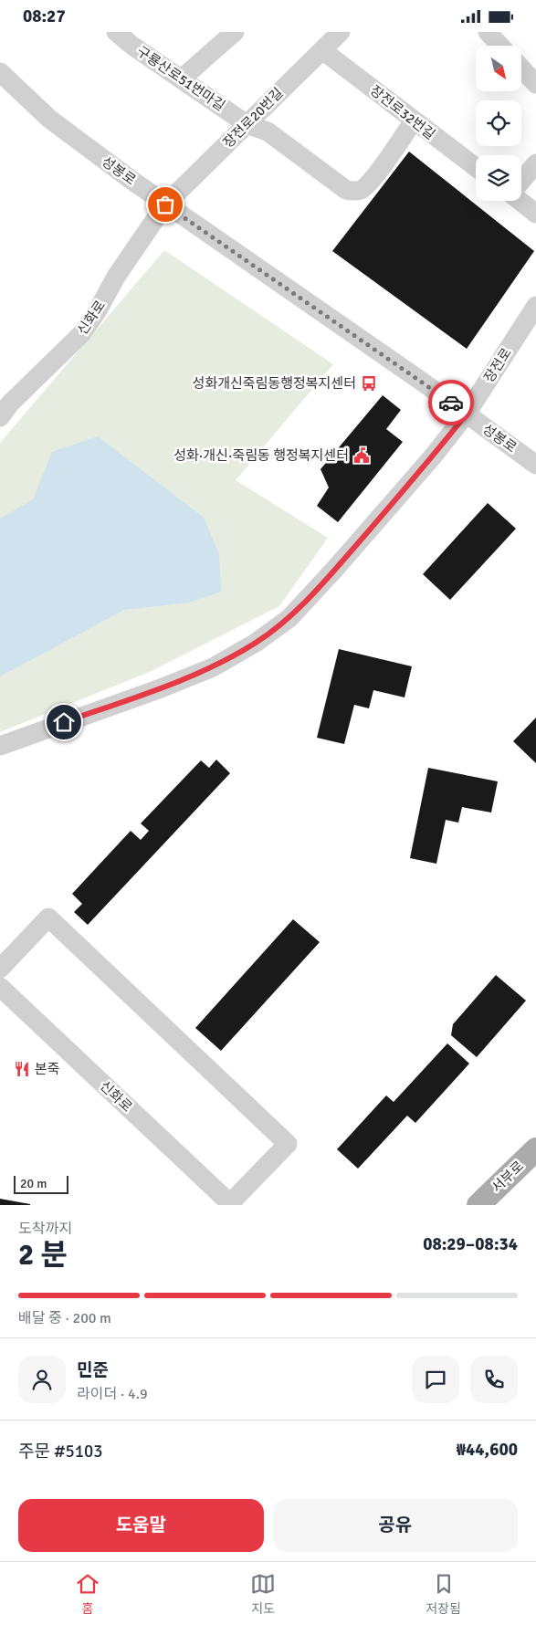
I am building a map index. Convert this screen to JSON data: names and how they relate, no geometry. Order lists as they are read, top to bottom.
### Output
{
  "streets": {
    "main road": ["서부로"],
    "street": [
      "구룡산로51번마길",
      "장전로32번길",
      "장전로20번길",
      "성봉로",
      "신화로",
      "장전로"
    ]
  },
  "crossings": [
    ["구룡산로51번마길", "장전로32번길"],
    ["구룡산로51번마길", "장전로20번길"],
    ["장전로32번길", "장전로20번길"],
    ["장전로20번길", "성봉로"],
    ["장전로20번길", "신화로"],
    ["성봉로", "신화로"],
    ["성봉로", "장전로"]
  ],
  "places": {
    "bus stop": ["성화개신죽림동행정복지센터"],
    "public building": ["성화·개신·죽림동 행정복지센터"],
    "restaurant": ["본죽"]
  },
  "scale_bar": "20 m",
  "north": "bottom right",
  "page": {
    "status": "08:27",
    "scale": "20 m",
    "heading": ["2 분", "도착까지", "08:29–08:34"],
    "panel": [
      "민준",
      "라이더 · 4.9",
      "주문 #5103",
      "₩44,600"
    ],
    "bar": "배달 중 · 200 m",
    "buttons": ["도움말", "공유"],
    "tabs": ["홈", "지도", "저장됨"]
  }
}
